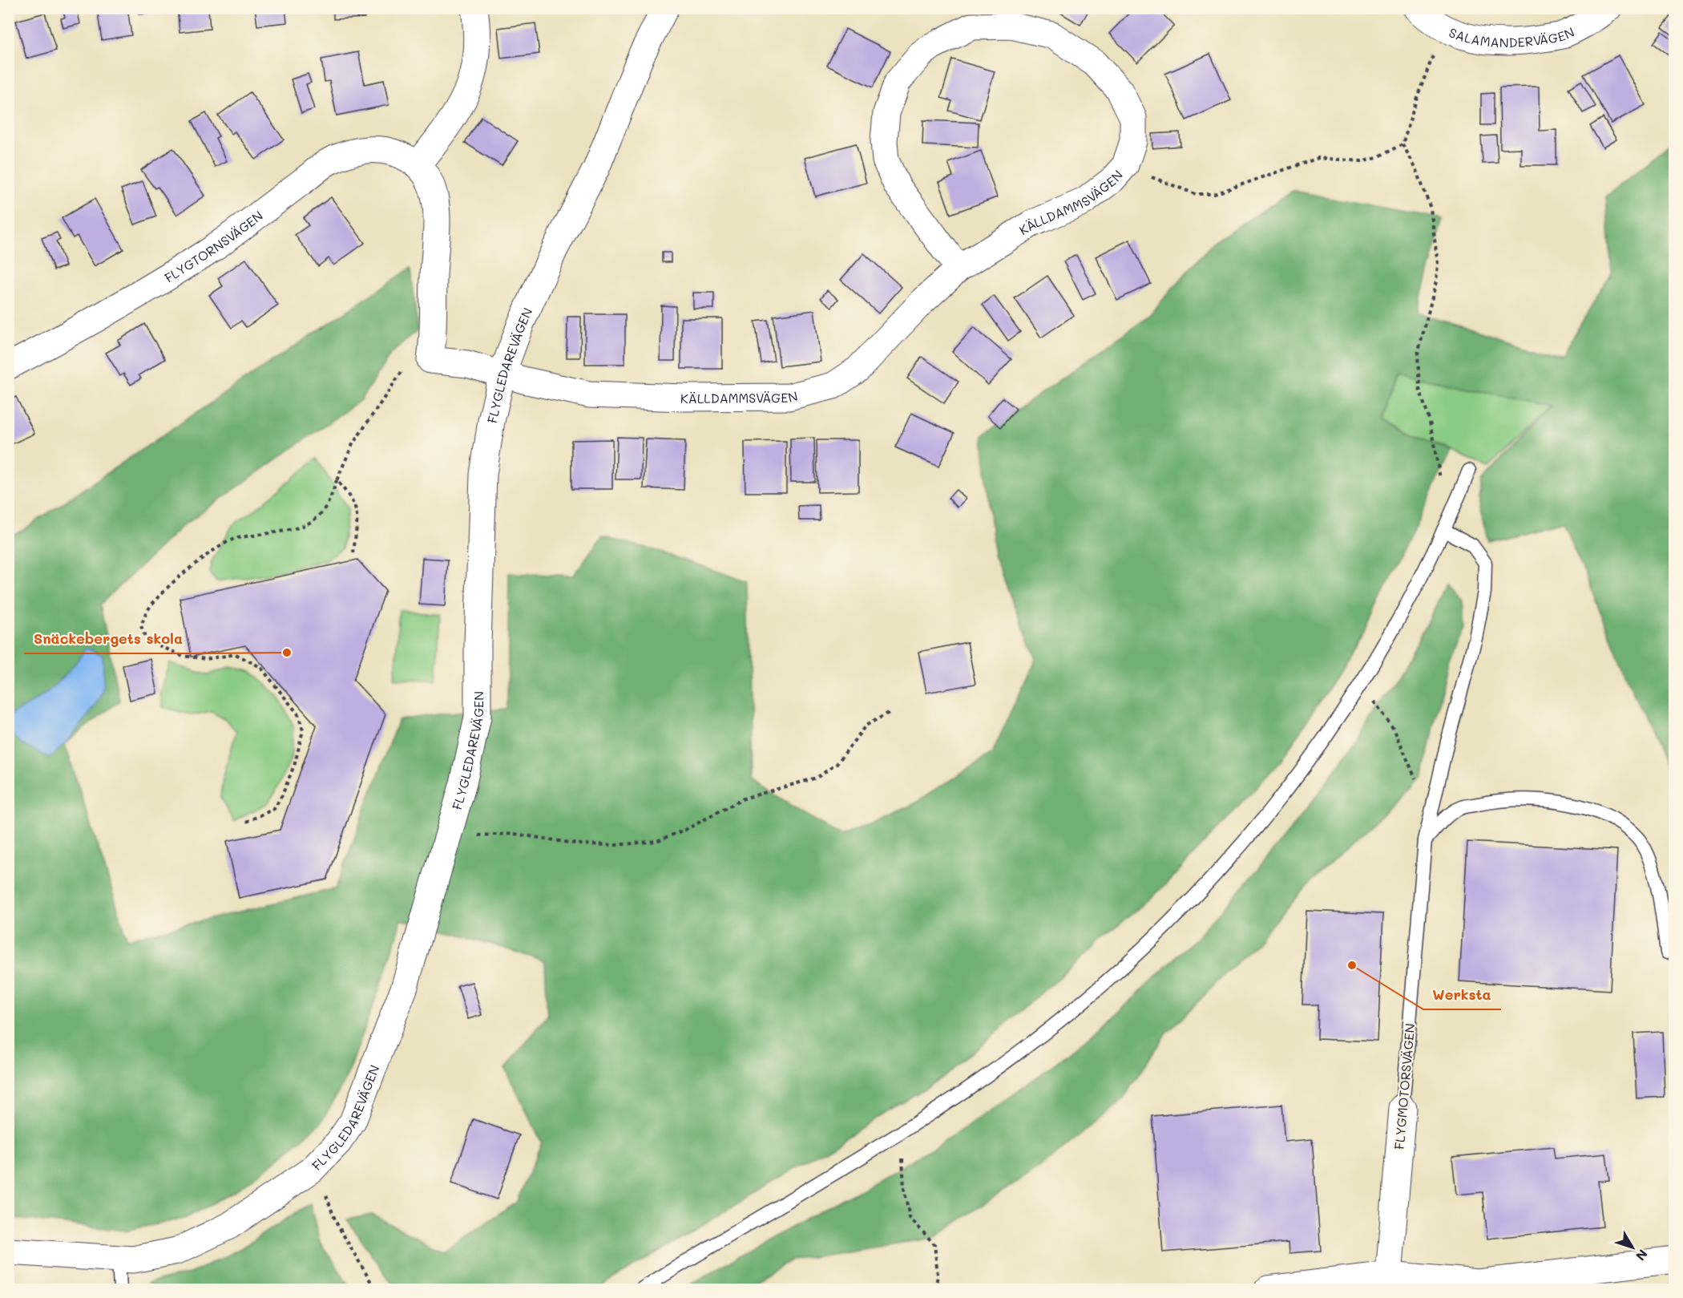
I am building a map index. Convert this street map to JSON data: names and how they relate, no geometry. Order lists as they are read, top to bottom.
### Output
{
  "streets": {
    "street": [
      "SALAMANDERVÄGEN",
      "KÄLLDAMMSVÄGEN",
      "FLYGTORNSVÄGEN",
      "FLYGLEDAREVÄGEN",
      "FLYGMOTORSVÄGEN"
    ]
  },
  "crossings": [
    ["KÄLLDAMMSVÄGEN", "FLYGLEDAREVÄGEN"]
  ],
  "places": ["Snäckebergets skola", "Werksta"],
  "north": "bottom right"
}
